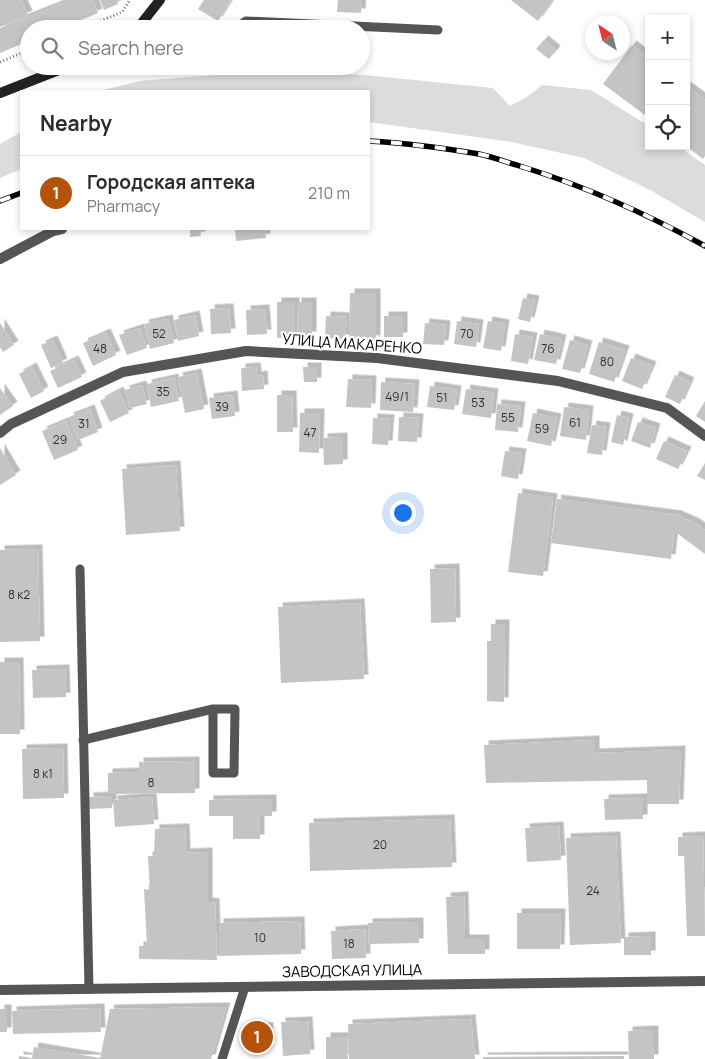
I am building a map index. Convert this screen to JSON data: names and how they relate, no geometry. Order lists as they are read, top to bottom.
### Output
{
  "streets": {
    "street": ["УЛИЦА МАКАРЕНКО", "ЗАВОДСКАЯ УЛИЦА"]
  },
  "house_numbers": [
    "52",
    "70",
    "48",
    "76",
    "80",
    "35",
    "49/1",
    "51",
    "53",
    "39",
    "55",
    "61",
    "31",
    "59",
    "47",
    "29",
    "8 к2",
    "8 к1",
    "8",
    "20",
    "24",
    "10",
    "18"
  ],
  "north": "top left",
  "page": {
    "map_buttons": ["+", "−"],
    "search": "Search here",
    "heading": "Nearby",
    "list": [
      {
        "mark": "1",
        "name": "Городская аптека",
        "note": "Pharmacy",
        "value": "210 m"
      }
    ],
    "pins": "1"
  }
}
